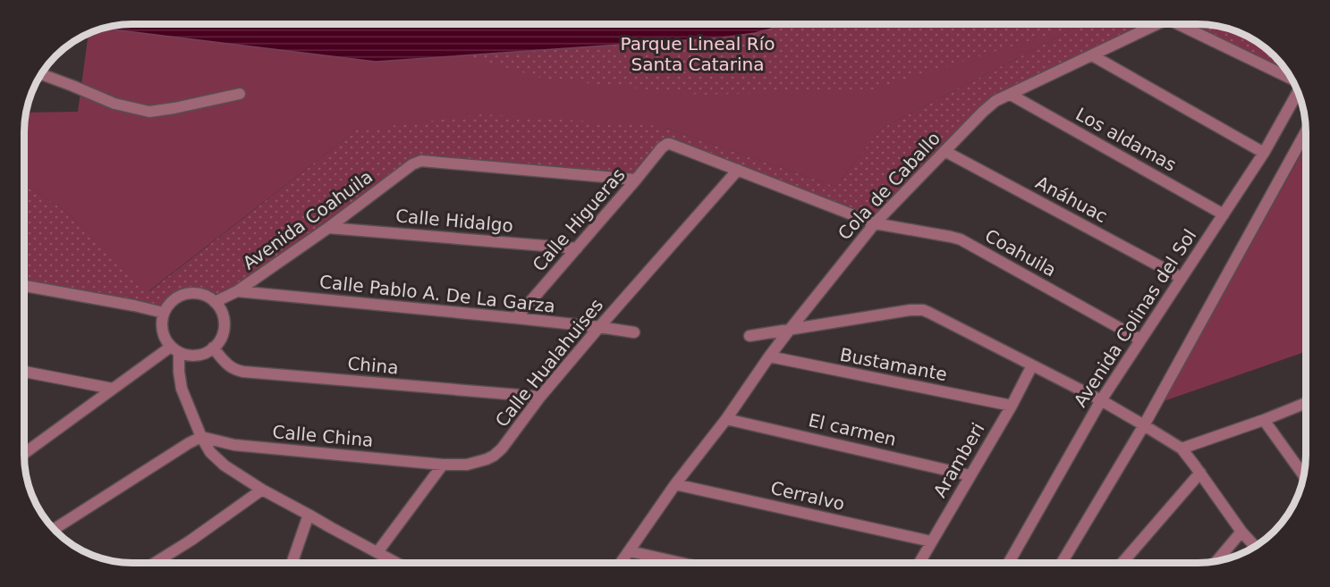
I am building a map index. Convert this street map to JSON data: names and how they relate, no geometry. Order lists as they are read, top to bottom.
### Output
{
  "streets": {
    "street": [
      "Los aldamas",
      "Cola de Caballo",
      "Anáhuac",
      "Avenida Coahuila",
      "Calle Higueras",
      "Calle Hidalgo",
      "Coahuila",
      "Calle Pablo A. De La Garza",
      "Avenida Colinas del Sol",
      "Calle Hualahuises",
      "Bustamante",
      "China",
      "El carmen",
      "Calle China",
      "Aramberi",
      "Cerralvo"
    ]
  },
  "crossings": [
    ["Los aldamas", "Cola de Caballo"],
    ["Los aldamas", "Avenida Colinas del Sol"],
    ["Cola de Caballo", "Anáhuac"],
    ["Cola de Caballo", "Coahuila"],
    ["Cola de Caballo", "Bustamante"],
    ["Cola de Caballo", "El carmen"],
    ["Cola de Caballo", "Cerralvo"],
    ["Anáhuac", "Avenida Colinas del Sol"],
    ["Avenida Coahuila", "Calle Higueras"],
    ["Avenida Coahuila", "Calle Hidalgo"],
    ["Avenida Coahuila", "Calle Pablo A. De La Garza"],
    ["Avenida Coahuila", "China"],
    ["Calle Higueras", "Calle Hidalgo"],
    ["Calle Higueras", "Coahuila"],
    ["Calle Higueras", "Calle Pablo A. De La Garza"],
    ["Coahuila", "Avenida Colinas del Sol"],
    ["Coahuila", "Calle Hualahuises"],
    ["Calle Pablo A. De La Garza", "Calle Hualahuises"],
    ["Calle Hualahuises", "China"],
    ["Calle Hualahuises", "Calle China"],
    ["Bustamante", "Aramberi"],
    ["El carmen", "Aramberi"],
    ["Aramberi", "Cerralvo"]
  ],
  "parks": ["Parque Lineal Río Santa Catarina"]
}
